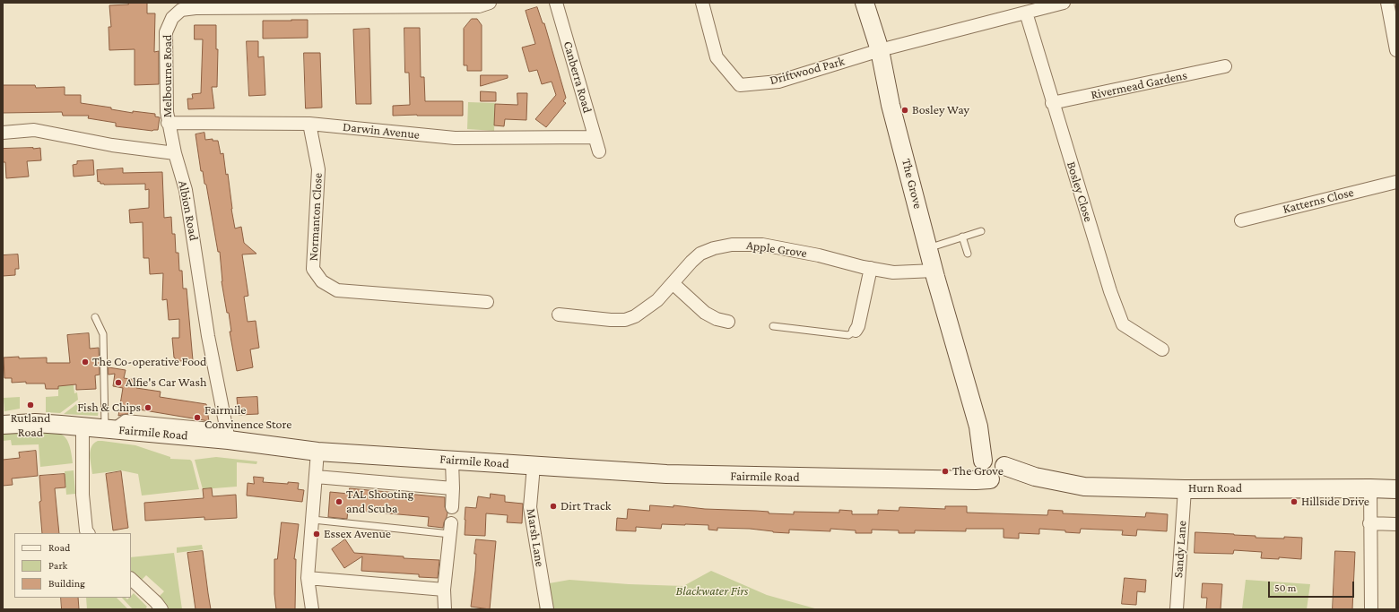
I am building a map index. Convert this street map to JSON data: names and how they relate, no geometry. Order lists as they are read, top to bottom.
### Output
{
  "streets": {
    "main road": ["The Grove", "Fairmile Road", "Hurn Road"],
    "street": [
      "Driftwood Park",
      "Melbourne Road",
      "Canberra Road",
      "Rivermead Gardens",
      "Darwin Avenue",
      "Bosley Close",
      "Katterns Close",
      "Albion Road",
      "Normanton Close",
      "Apple Grove",
      "Marsh Lane",
      "Sandy Lane"
    ]
  },
  "crossings": [
    ["Driftwood Park", "The Grove"],
    ["Melbourne Road", "Darwin Avenue"],
    ["Melbourne Road", "Albion Road"],
    ["Canberra Road", "Darwin Avenue"],
    ["Rivermead Gardens", "Bosley Close"],
    ["Darwin Avenue", "Normanton Close"],
    ["The Grove", "Apple Grove"],
    ["The Grove", "Fairmile Road"],
    ["The Grove", "Hurn Road"],
    ["Albion Road", "Fairmile Road"],
    ["Fairmile Road", "Hurn Road"],
    ["Fairmile Road", "Marsh Lane"],
    ["Hurn Road", "Sandy Lane"]
  ],
  "parks": ["Blackwater Firs"],
  "places": [
    "Bosley Way",
    "The Co-operative Food",
    "Alfie's Car Wash",
    "Rutland Road",
    "Fish & Chips",
    "Fairmile Convinence Store",
    "The Grove",
    "TAL Shooting and Scuba",
    "Hillside Drive",
    "Dirt Track",
    "Essex Avenue"
  ],
  "legend": ["Road", "Park", "Building"],
  "scale_bar": "50 m"
}
